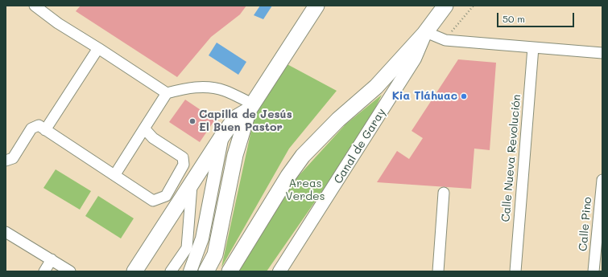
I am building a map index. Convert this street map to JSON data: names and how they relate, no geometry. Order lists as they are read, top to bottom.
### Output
{
  "streets": {
    "main road": ["Canal de Garay"],
    "street": ["Calle Nueva Revolución", "Calle Pino"]
  },
  "parks": ["Areas Verdes"],
  "places": ["Kia Tláhuac", "Capilla de Jesús El Buen Pastor"],
  "scale_bar": "50 m"
}
